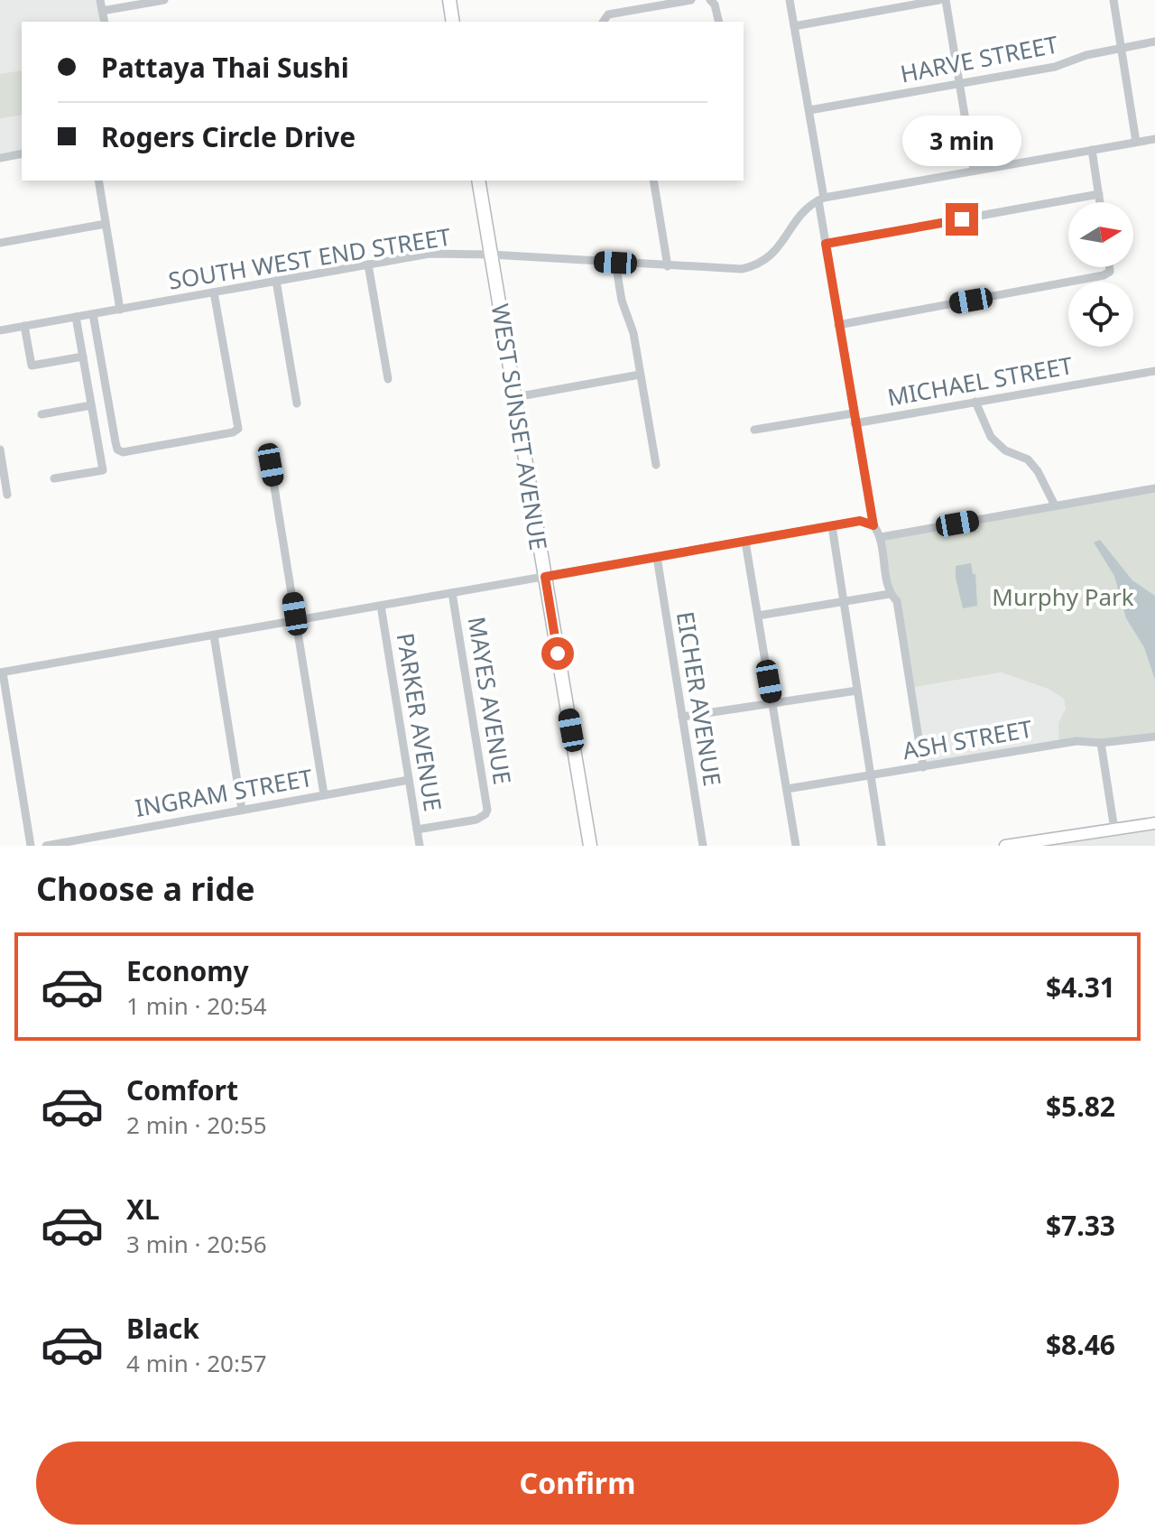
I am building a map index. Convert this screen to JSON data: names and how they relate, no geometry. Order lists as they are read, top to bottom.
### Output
{
  "streets": {
    "highway": ["WEST SUNSET AVENUE"],
    "street": [
      "HARVE STREET",
      "SOUTH WEST END STREET",
      "MICHAEL STREET",
      "EICHER AVENUE",
      "MAYES AVENUE",
      "PARKER AVENUE",
      "ASH STREET",
      "INGRAM STREET"
    ]
  },
  "crossings": [
    ["SOUTH WEST END STREET", "WEST SUNSET AVENUE"],
    ["MAYES AVENUE", "PARKER AVENUE"],
    ["PARKER AVENUE", "INGRAM STREET"]
  ],
  "parks": ["Murphy Park"],
  "north": "right",
  "page": {
    "banner": ["Pattaya Thai Sushi", "Rogers Circle Drive"],
    "bubble": "3 min",
    "heading": "Choose a ride",
    "list": [
      {
        "name": "Economy",
        "note": "1 min · 20:54",
        "value": "$4.31"
      },
      {
        "name": "Comfort",
        "note": "2 min · 20:55",
        "value": "$5.82"
      },
      {
        "name": "XL",
        "note": "3 min · 20:56",
        "value": "$7.33"
      },
      {
        "name": "Black",
        "note": "4 min · 20:57",
        "value": "$8.46"
      }
    ],
    "buttons": "Confirm"
  }
}
